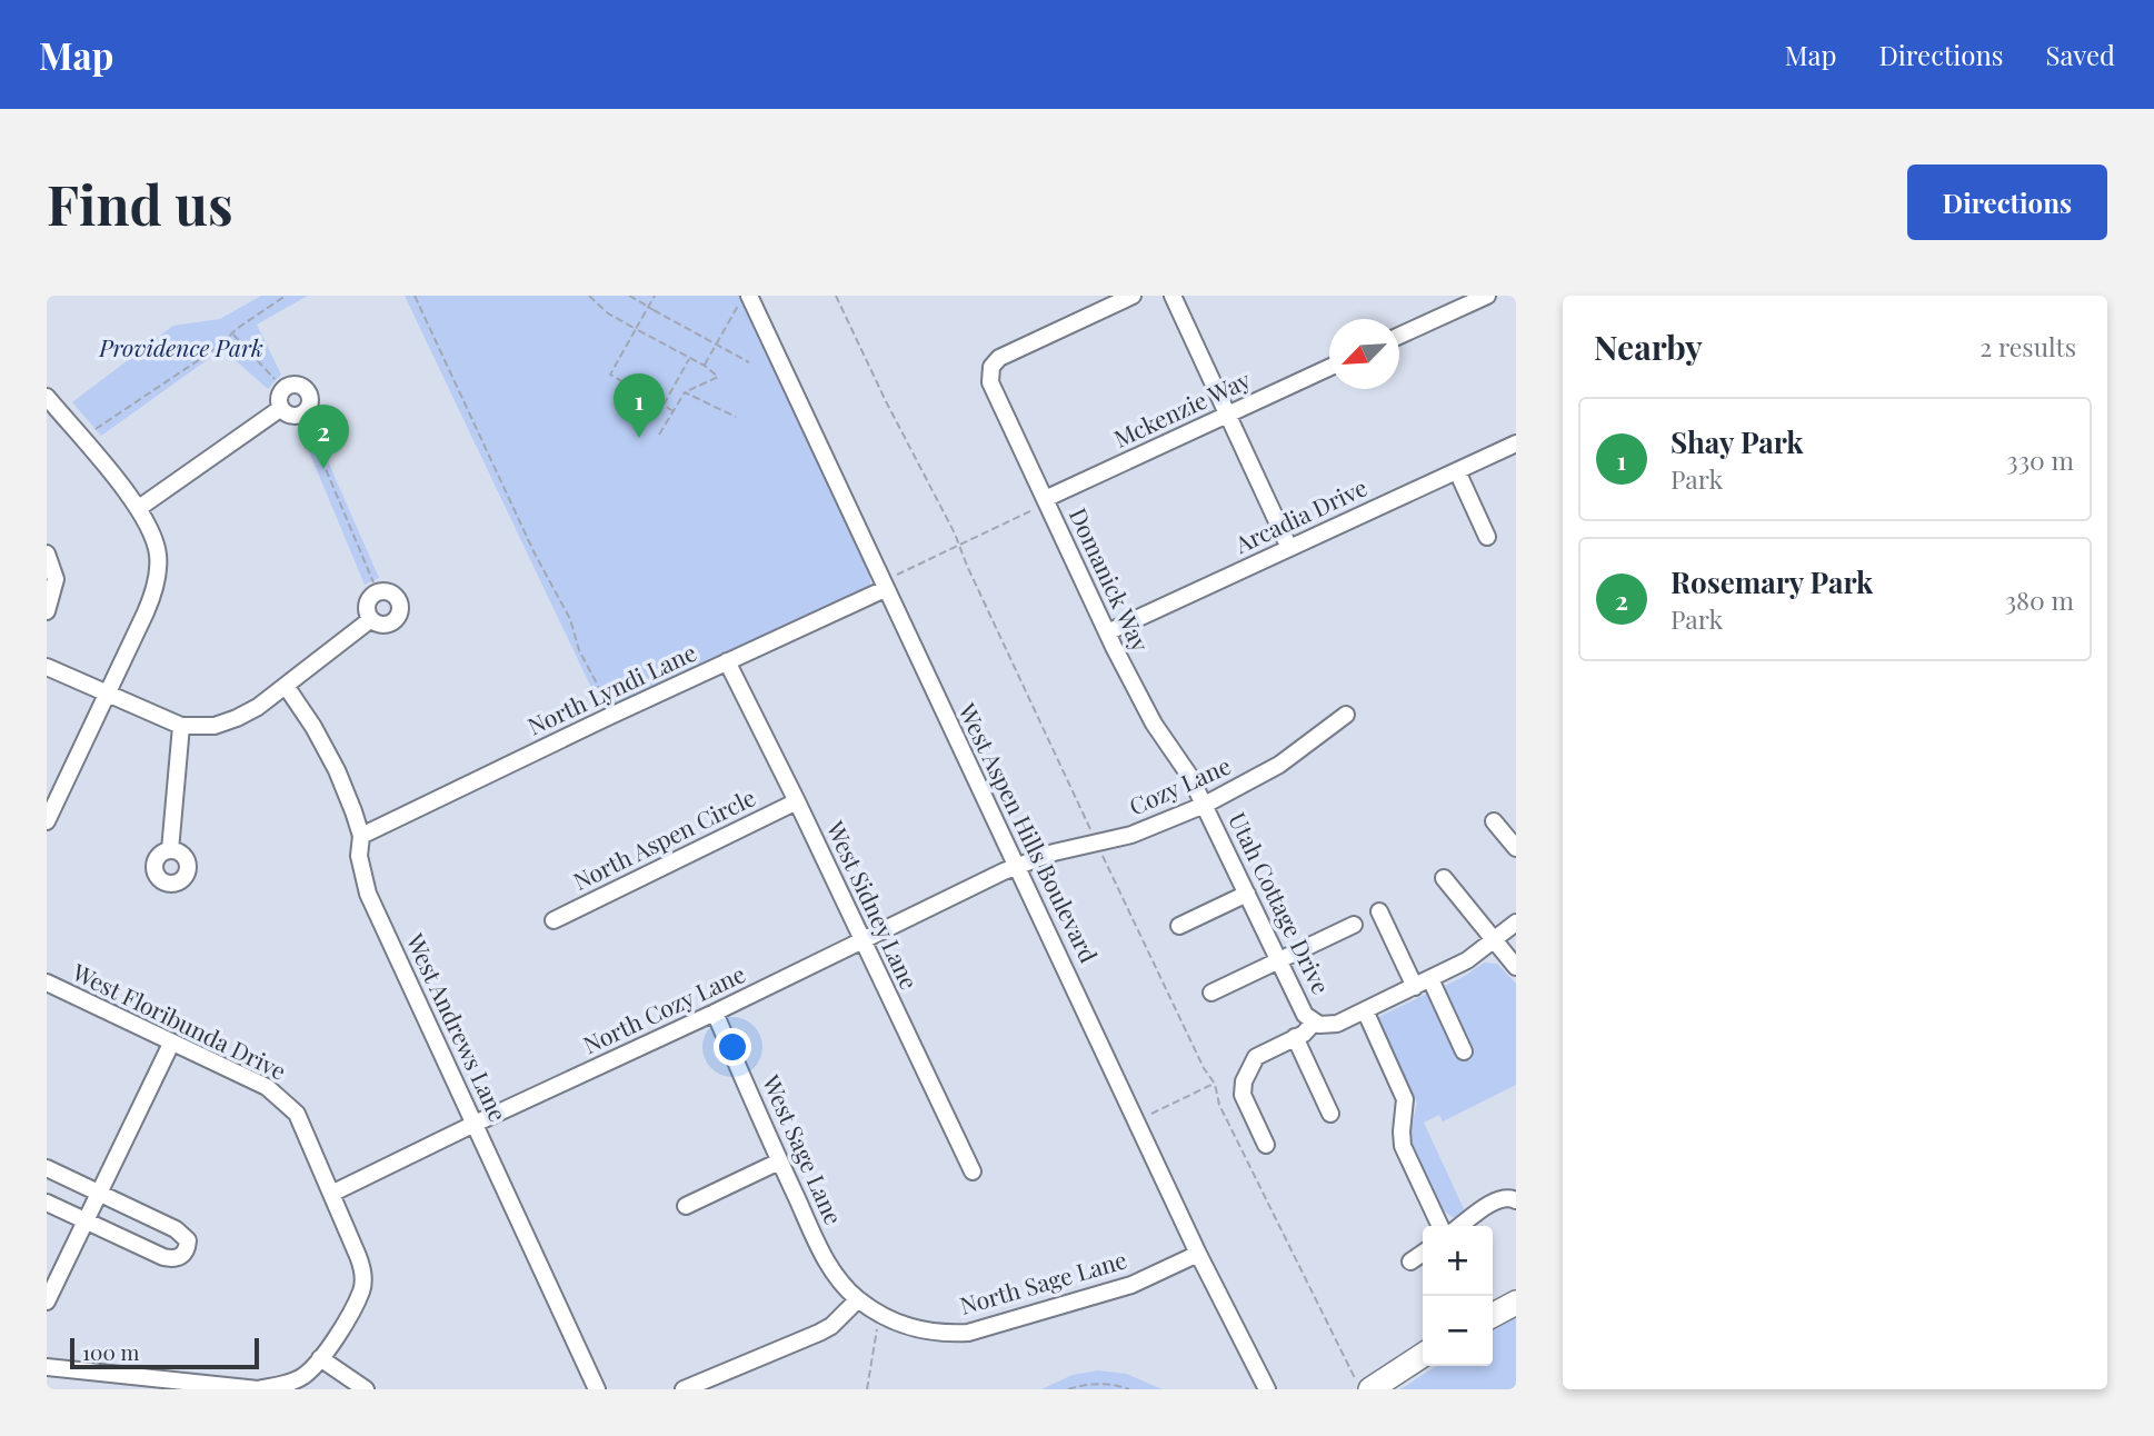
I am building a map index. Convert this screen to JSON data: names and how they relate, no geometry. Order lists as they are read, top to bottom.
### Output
{
  "streets": {
    "street": [
      "Mckenzie Way",
      "Arcadia Drive",
      "Domanick Way",
      "North Lyndi Lane",
      "Cozy Lane",
      "West Aspen Hills Boulevard",
      "North Aspen Circle",
      "Utah Cottage Drive",
      "West Sidney Lane",
      "North Cozy Lane",
      "West Floribunda Drive",
      "West Andrews Lane",
      "West Sage Lane",
      "North Sage Lane"
    ]
  },
  "crossings": [
    ["Mckenzie Way", "Domanick Way"],
    ["Arcadia Drive", "Domanick Way"],
    ["Domanick Way", "Cozy Lane"],
    ["Domanick Way", "Utah Cottage Drive"],
    ["North Lyndi Lane", "West Aspen Hills Boulevard"],
    ["North Lyndi Lane", "West Sidney Lane"],
    ["North Lyndi Lane", "West Andrews Lane"],
    ["Cozy Lane", "West Aspen Hills Boulevard"],
    ["Cozy Lane", "Utah Cottage Drive"],
    ["Cozy Lane", "North Cozy Lane"],
    ["West Aspen Hills Boulevard", "North Cozy Lane"],
    ["West Aspen Hills Boulevard", "North Sage Lane"],
    ["North Aspen Circle", "West Sidney Lane"],
    ["West Sidney Lane", "North Cozy Lane"],
    ["North Cozy Lane", "West Floribunda Drive"],
    ["North Cozy Lane", "West Andrews Lane"],
    ["North Cozy Lane", "West Sage Lane"],
    ["West Sage Lane", "North Sage Lane"]
  ],
  "parks": ["Providence Park"],
  "scale_bar": "100 m",
  "north": "bottom left",
  "page": {
    "header": "Map",
    "nav": ["Map", "Directions", "Saved"],
    "buttons": "Directions",
    "title": "Find us",
    "heading": ["Nearby", "2 results"],
    "pins": ["1", "2"],
    "list": [
      {
        "mark": "1",
        "name": "Shay Park",
        "note": "Park",
        "value": "330 m"
      },
      {
        "mark": "2",
        "name": "Rosemary Park",
        "note": "Park",
        "value": "380 m"
      }
    ],
    "map_buttons": ["+", "−"],
    "scale": "100 m"
  }
}
